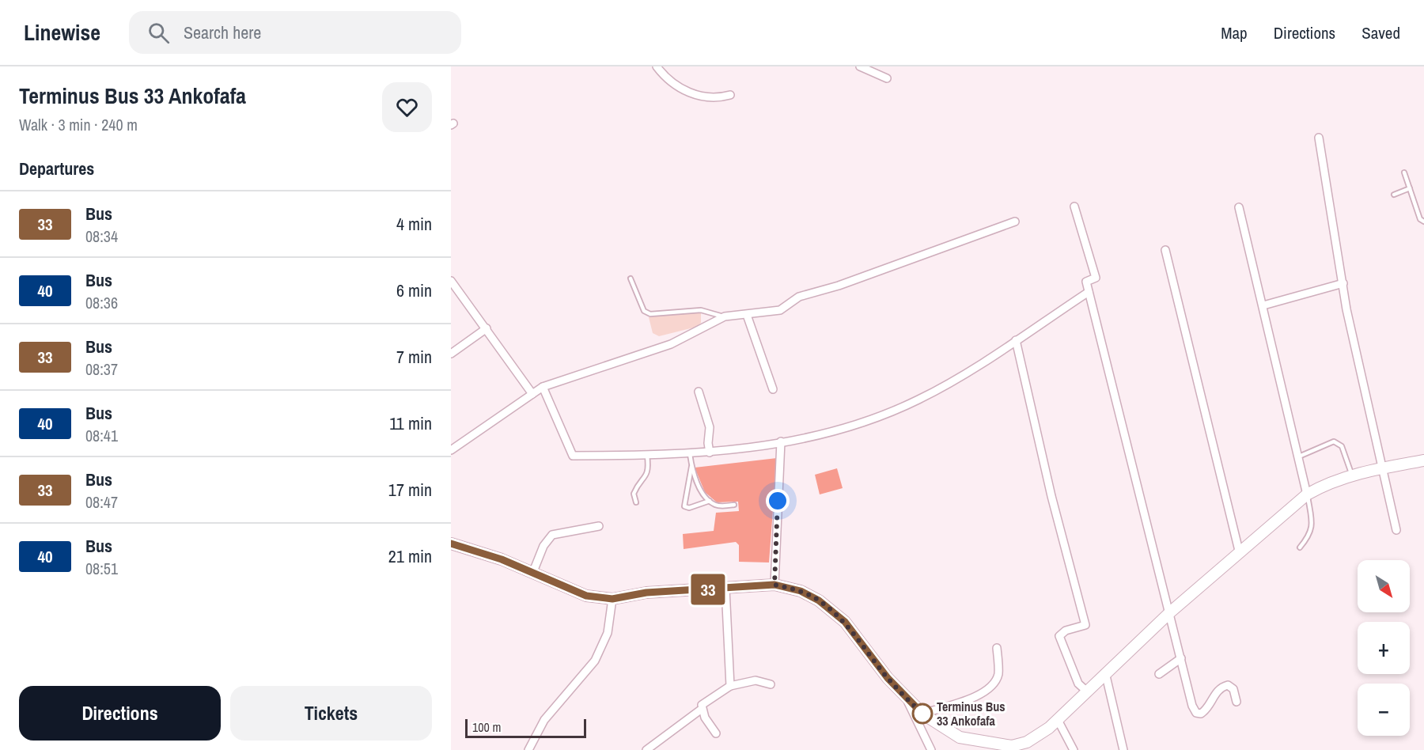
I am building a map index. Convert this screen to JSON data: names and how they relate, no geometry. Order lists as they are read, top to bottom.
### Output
{
  "places": ["Terminus Bus 33 Ankofafa"],
  "lines": ["bus line 33"],
  "scale_bar": "100 m",
  "north": "bottom right",
  "page": {
    "header": "Linewise",
    "search": "Search here",
    "nav": ["Map", "Directions", "Saved"],
    "heading": [
      ["Terminus Bus 33 Ankofafa", "Walk · 3 min · 240 m"],
      "Departures"
    ],
    "on_map": "33",
    "list": [
      {
        "mark": "33",
        "name": "Bus",
        "note": "08:34",
        "value": "4 min"
      },
      {
        "mark": "40",
        "name": "Bus",
        "note": "08:36",
        "value": "6 min"
      },
      {
        "mark": "33",
        "name": "Bus",
        "note": "08:37",
        "value": "7 min"
      },
      {
        "mark": "40",
        "name": "Bus",
        "note": "08:41",
        "value": "11 min"
      },
      {
        "mark": "33",
        "name": "Bus",
        "note": "08:47",
        "value": "17 min"
      },
      {
        "mark": "40",
        "name": "Bus",
        "note": "08:51",
        "value": "21 min"
      }
    ],
    "map_buttons": ["+", "−"],
    "buttons": ["Directions", "Tickets"],
    "scale": "100 m"
  }
}
